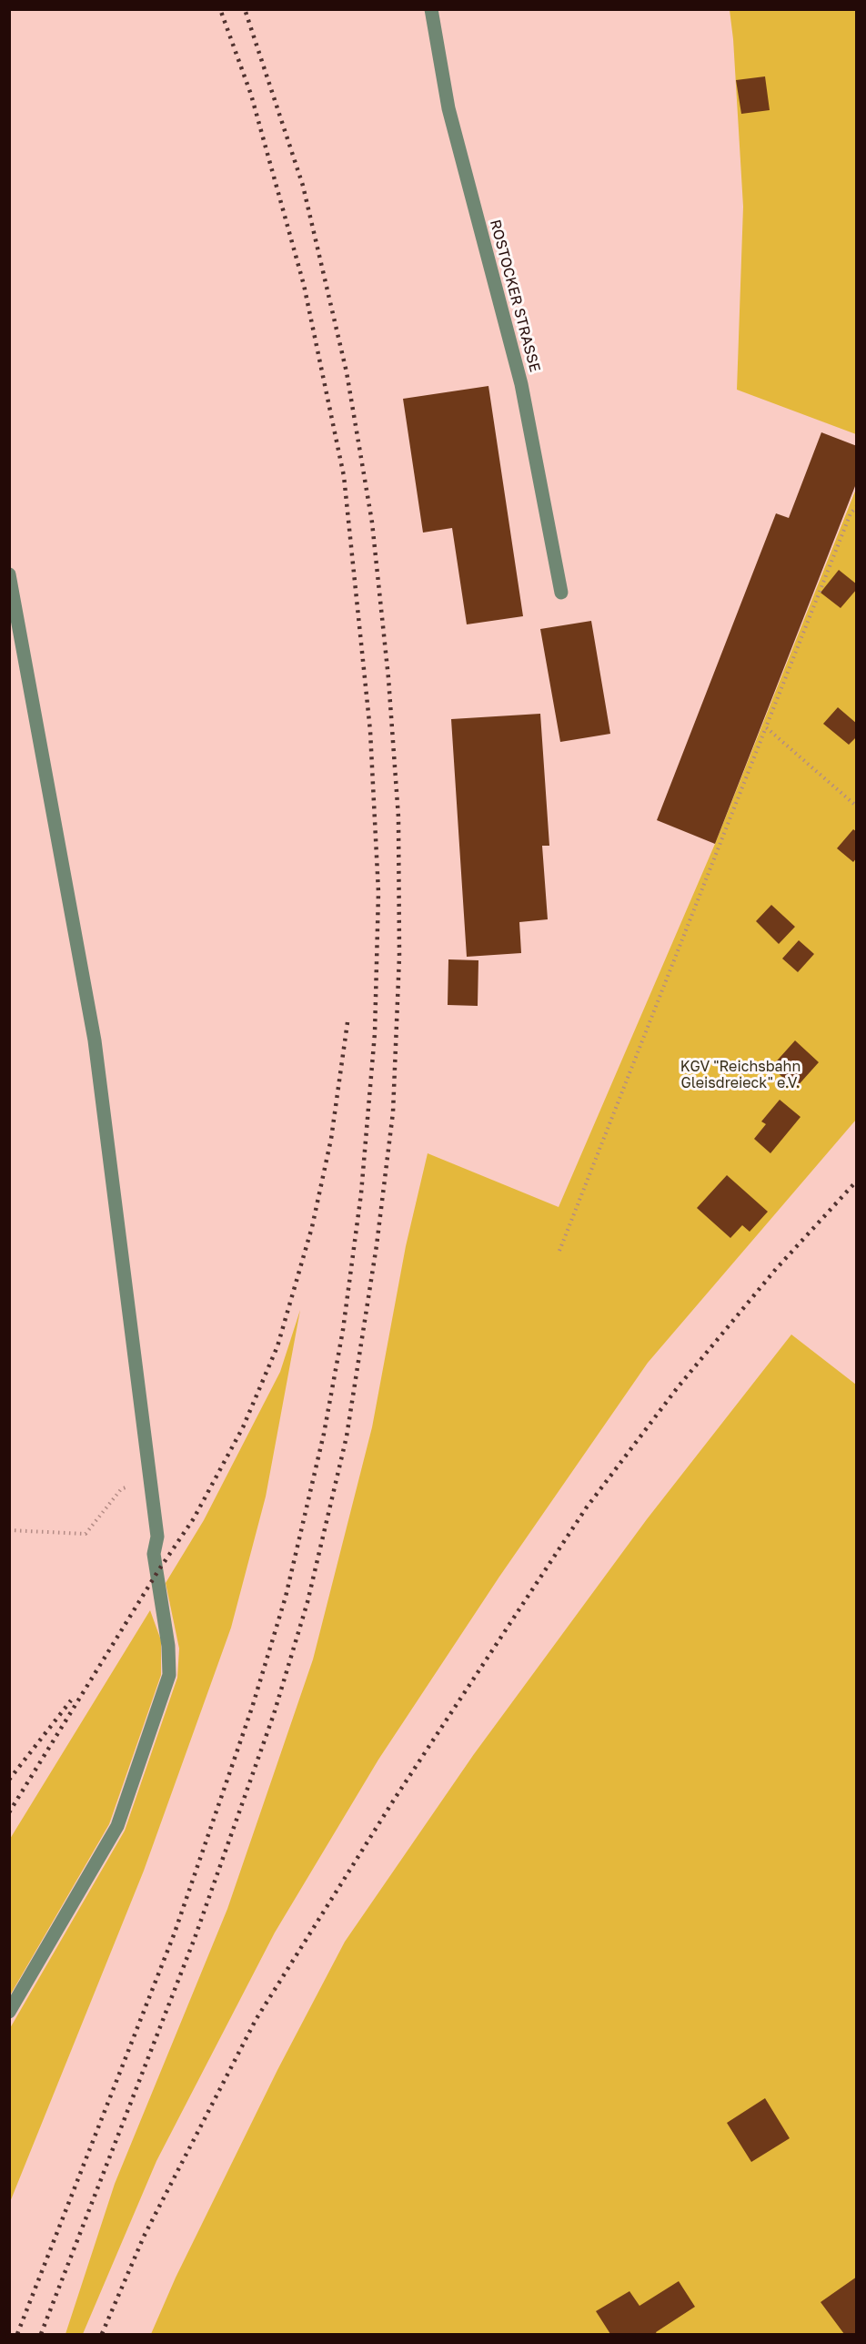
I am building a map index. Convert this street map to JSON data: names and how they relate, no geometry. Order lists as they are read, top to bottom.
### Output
{
  "streets": {
    "street": ["ROSTOCKER STRASSE"]
  },
  "parks": ["KGV \"Reichsbahn Gleisdreieck\" e.V."]
}
